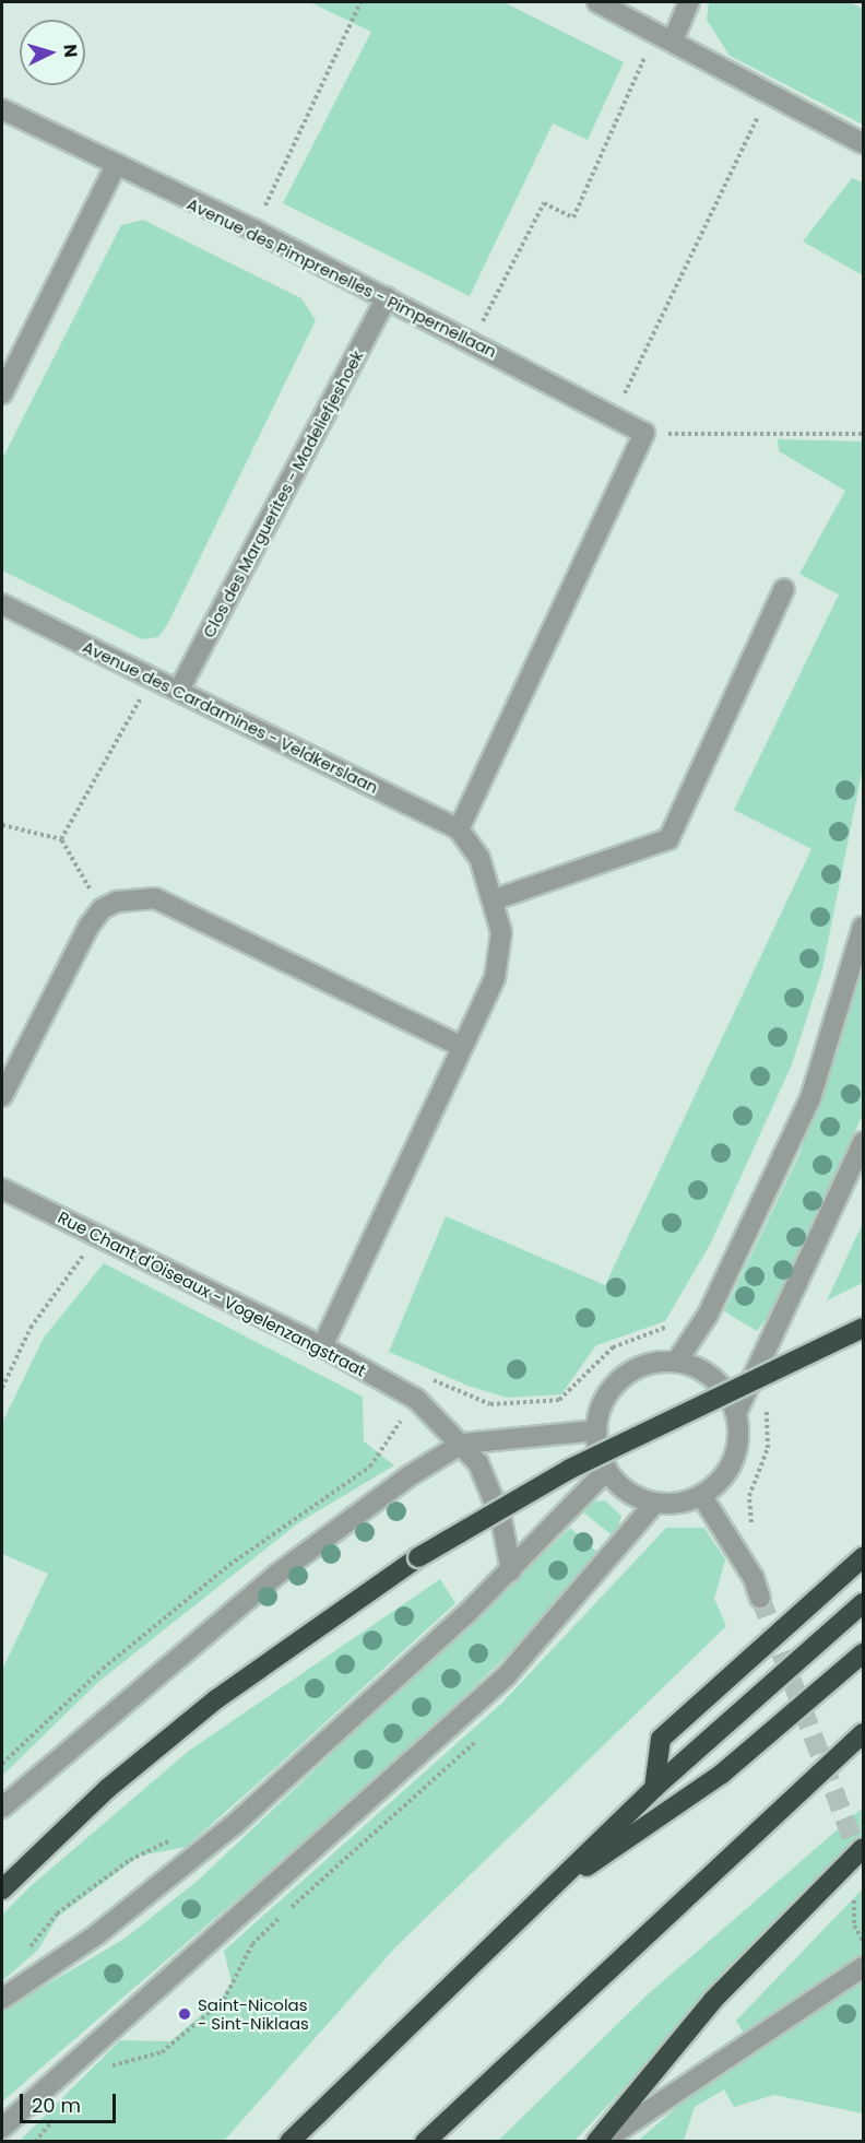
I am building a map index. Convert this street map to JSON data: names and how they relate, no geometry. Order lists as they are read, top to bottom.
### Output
{
  "streets": {
    "street": [
      "Avenue des Pimprenelles - Pimpernellaan",
      "Clos des Marguerites - Madeliefjeshoek",
      "Avenue des Cardamines - Veldkerslaan",
      "Rue Chant d'Oiseaux - Vogelenzangstraat"
    ]
  },
  "crossings": [
    ["Avenue des Pimprenelles - Pimpernellaan", "Clos des Marguerites - Madeliefjeshoek"],
    ["Clos des Marguerites - Madeliefjeshoek", "Avenue des Cardamines - Veldkerslaan"]
  ],
  "places": ["Saint-Nicolas - Sint-Niklaas"],
  "scale_bar": "20 m",
  "north": "right"
}
